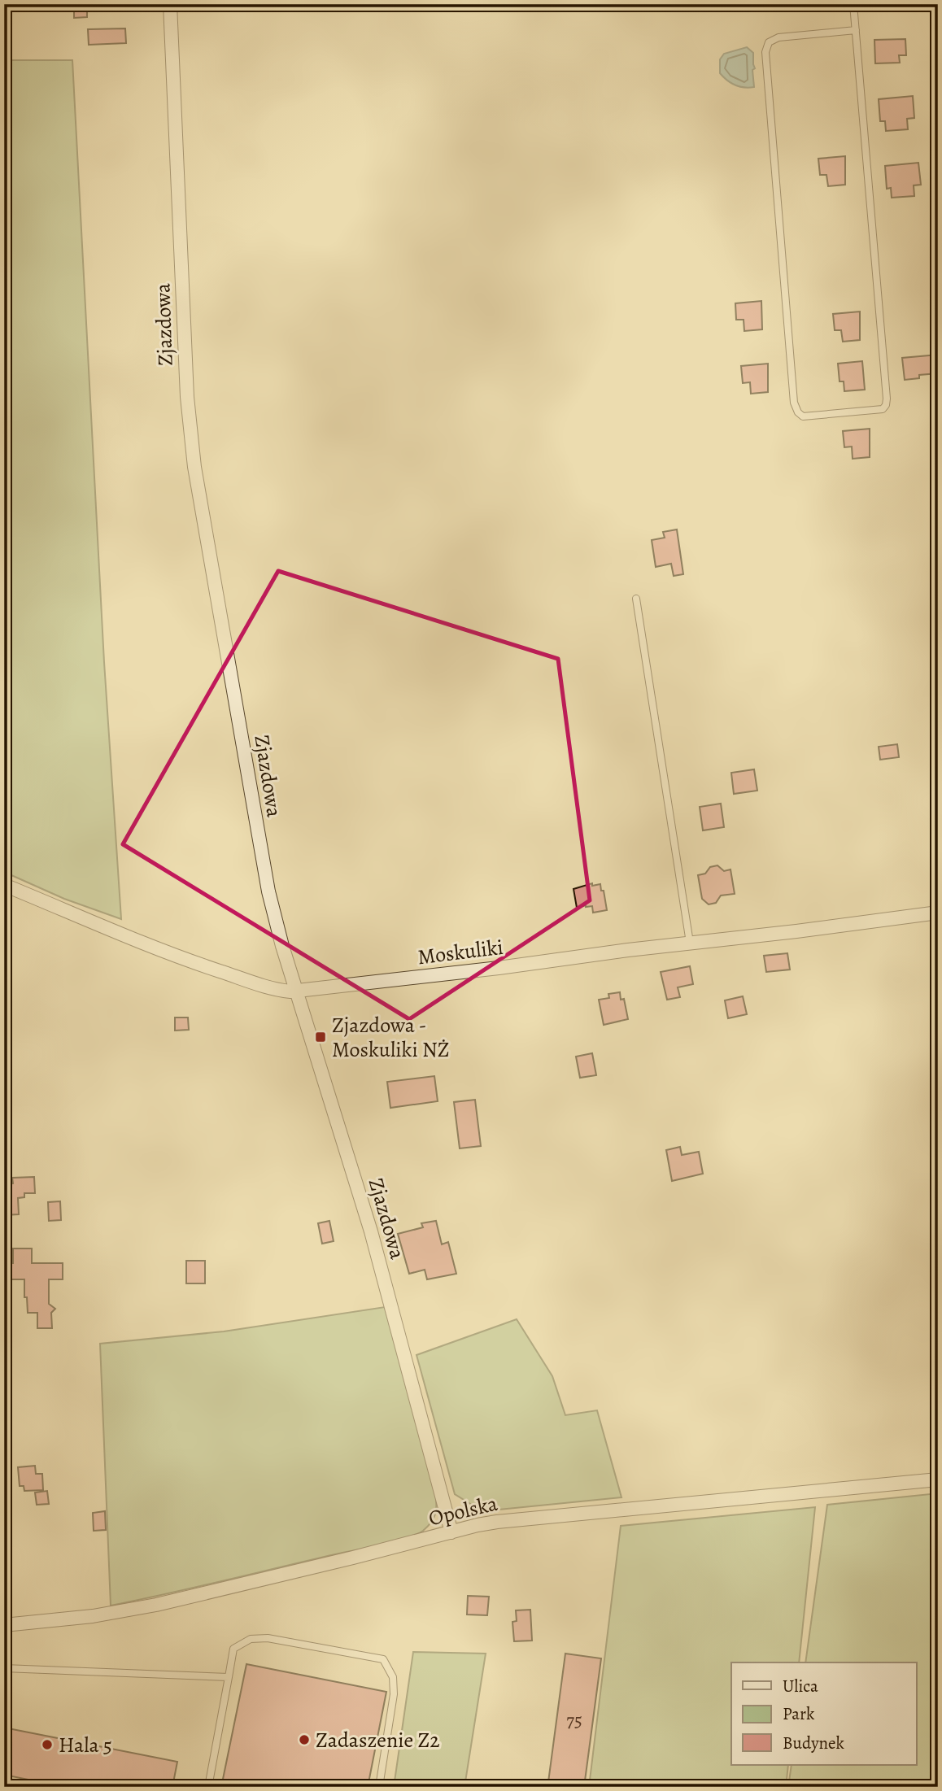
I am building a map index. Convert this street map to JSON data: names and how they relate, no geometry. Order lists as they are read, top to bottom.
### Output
{
  "streets": {
    "street": ["Zjazdowa", "Moskuliki", "Opolska"]
  },
  "crossings": [
    ["Zjazdowa", "Moskuliki"],
    ["Zjazdowa", "Opolska"]
  ],
  "places": {
    "transit": ["Zjazdowa - Moskuliki NŻ"],
    "other": ["Zadaszenie Z2", "Hala 5"]
  },
  "house_numbers": ["75"],
  "legend": ["Ulica", "Park", "Budynek"]
}
